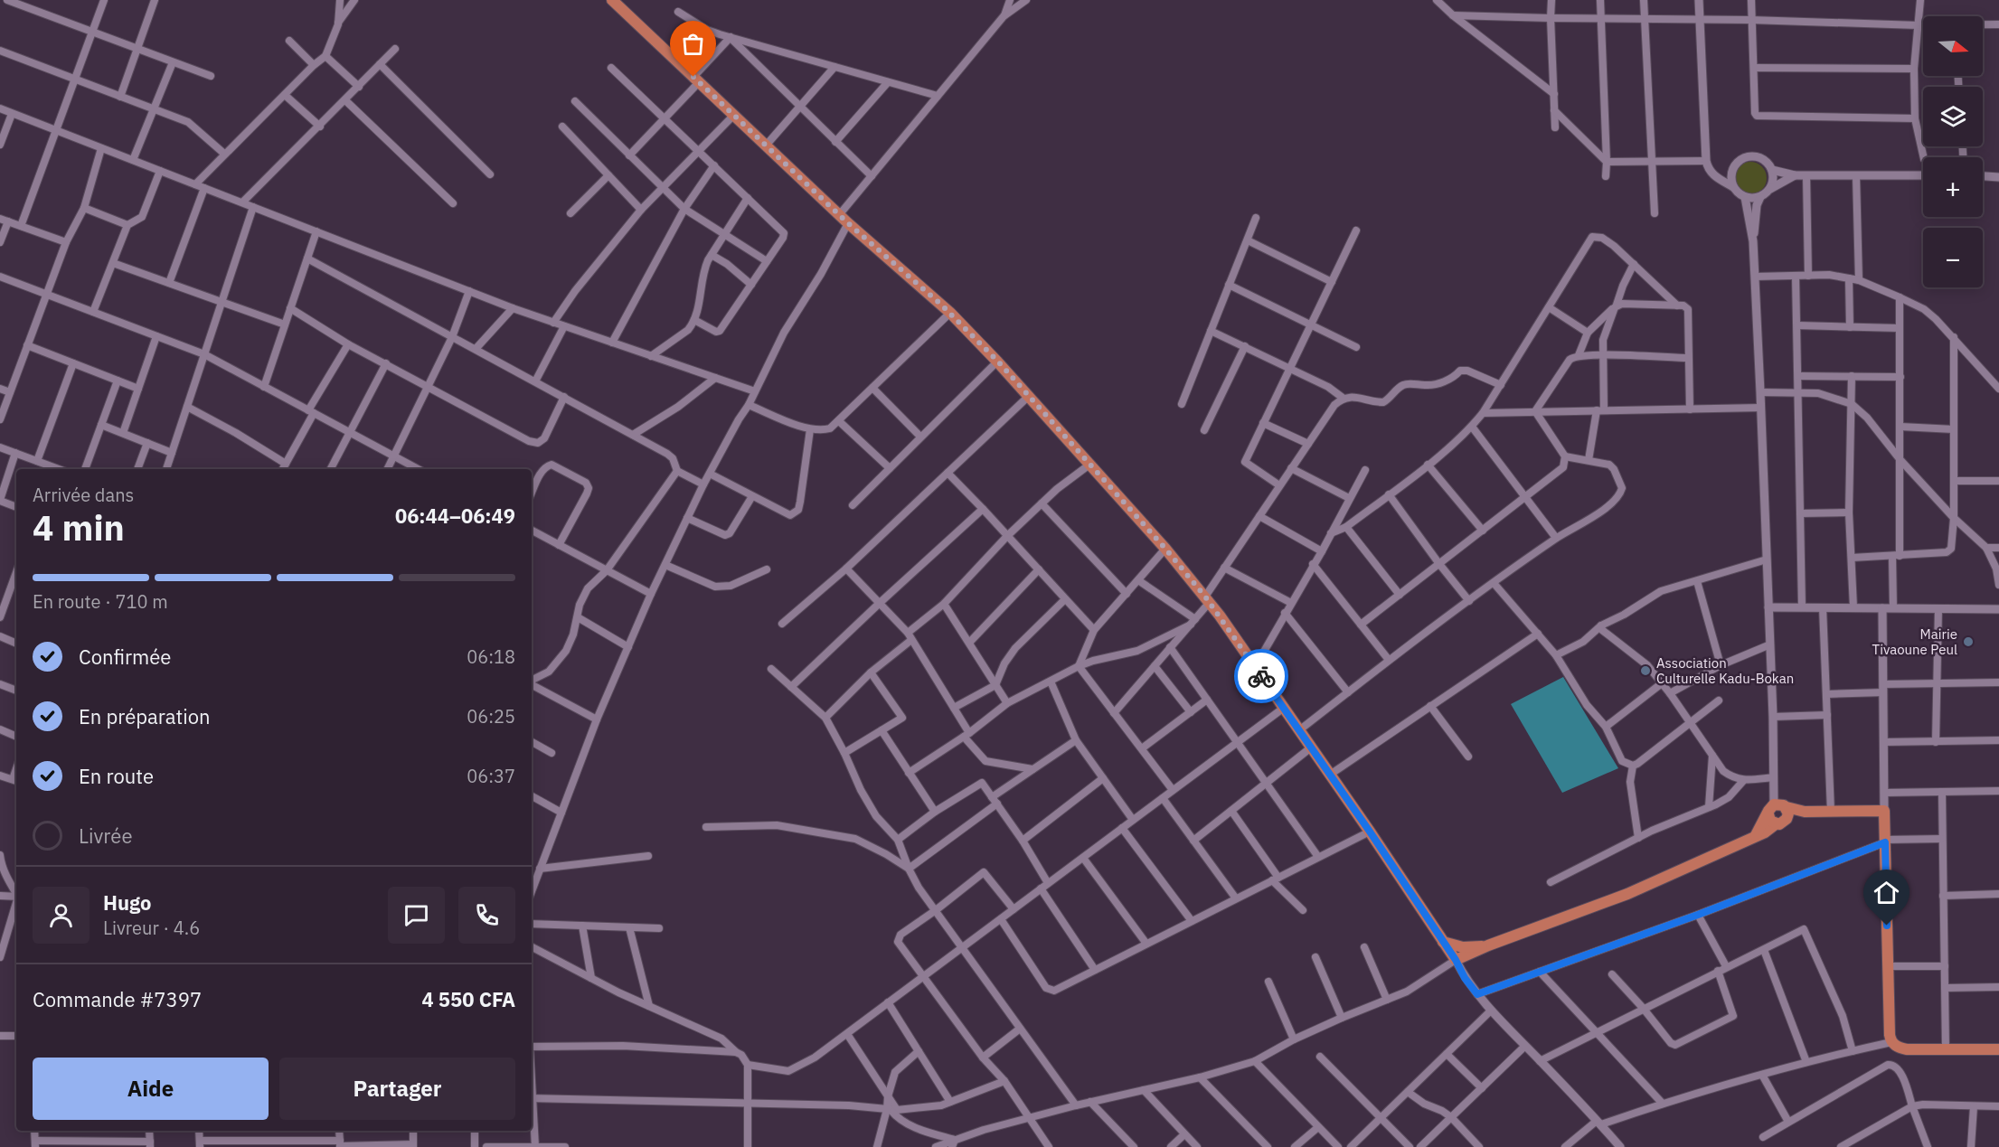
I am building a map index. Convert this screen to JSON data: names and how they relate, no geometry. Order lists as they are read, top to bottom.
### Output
{
  "places": ["Mairie Tivaoune Peul", "Association Culturelle Kadu-Bokan"],
  "north": "right",
  "page": {
    "map_buttons": ["+", "−"],
    "heading": ["4 min", "Arrivée dans", "06:44–06:49"],
    "panel": [
      "Hugo",
      "Livreur · 4.6",
      "Commande #7397",
      "4 550 CFA"
    ],
    "bar": "En route · 710 m",
    "list": [
      ["Confirmée", "06:18"],
      ["En préparation", "06:25"],
      ["En route", "06:37"],
      "Livrée"
    ],
    "buttons": ["Aide", "Partager"]
  }
}
